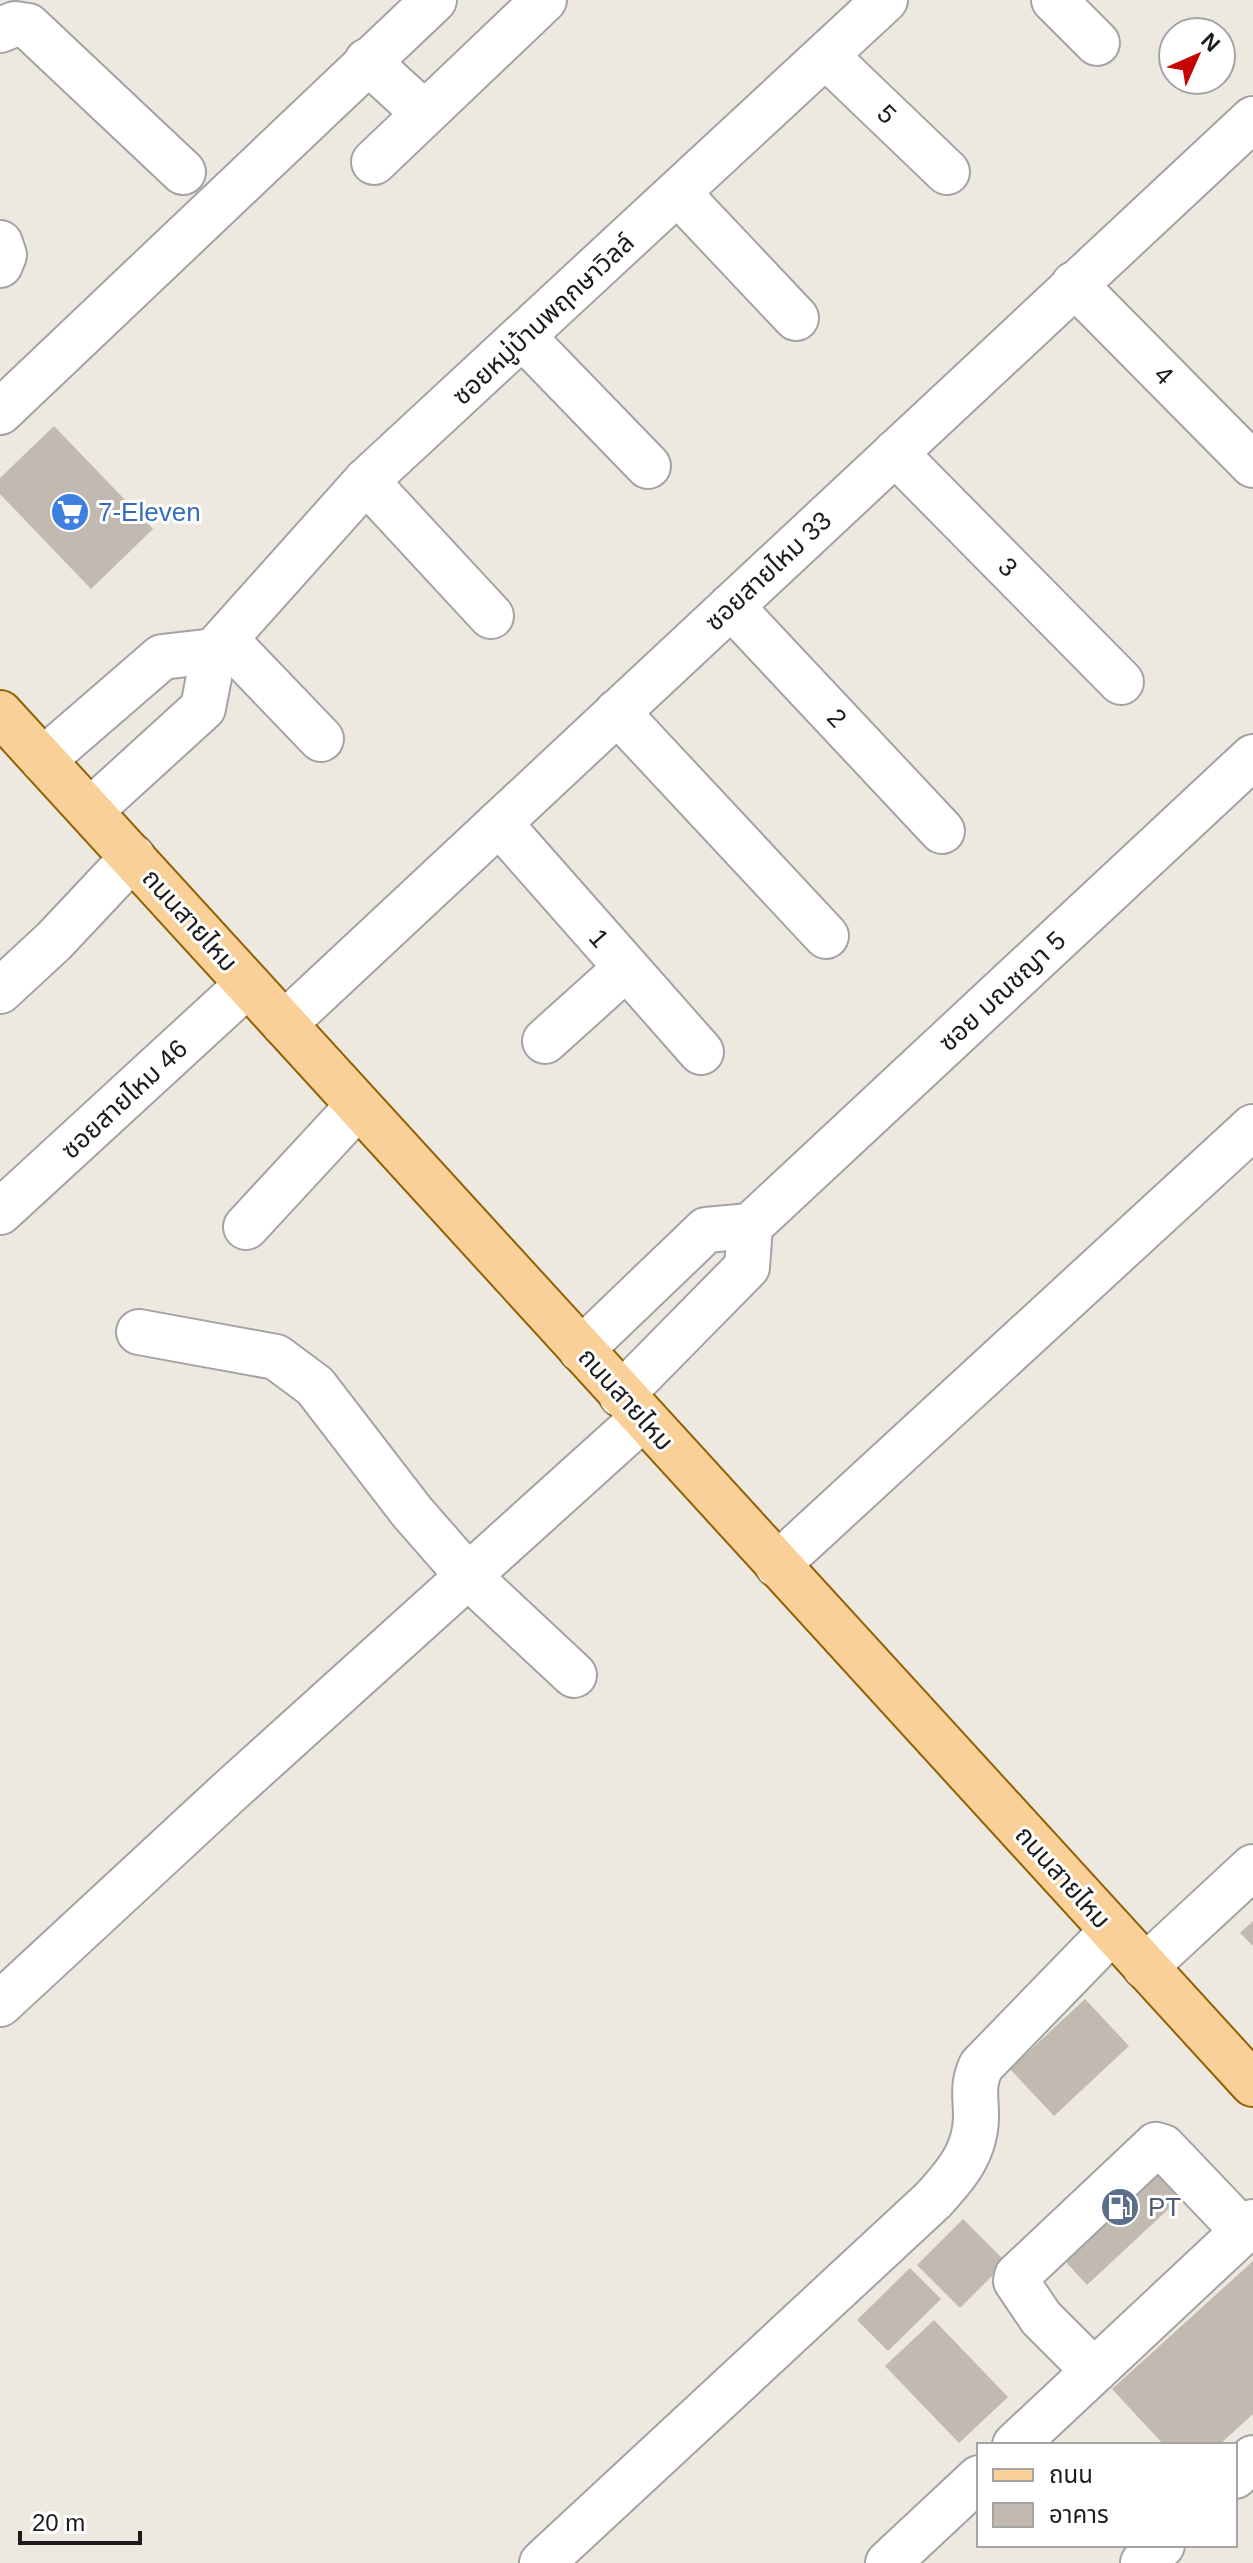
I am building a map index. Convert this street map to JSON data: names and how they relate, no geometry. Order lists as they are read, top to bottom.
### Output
{
  "streets": {
    "main road": ["ถนนสายไหม"],
    "street": [
      "5",
      "ซอยหมู่บ้านพฤกษาวิลล์",
      "4",
      "3",
      "ซอยสายไหม 33",
      "2",
      "1",
      "ซอย มณชญา 5",
      "ซอยสายไหม 46"
    ]
  },
  "crossings": [
    ["5", "ซอยหมู่บ้านพฤกษาวิลล์"],
    ["4", "ซอยสายไหม 33"],
    ["3", "ซอยสายไหม 33"],
    ["ซอยสายไหม 33", "2"],
    ["ซอยสายไหม 33", "ถนนสายไหม"],
    ["ซอยสายไหม 33", "1"],
    ["ถนนสายไหม", "ซอยสายไหม 46"]
  ],
  "places": {
    "supermarket": ["7-Eleven"],
    "fuel station": ["PT"]
  },
  "legend": ["ถนน", "อาคาร"],
  "scale_bar": "20 m",
  "north": "top right"
}
